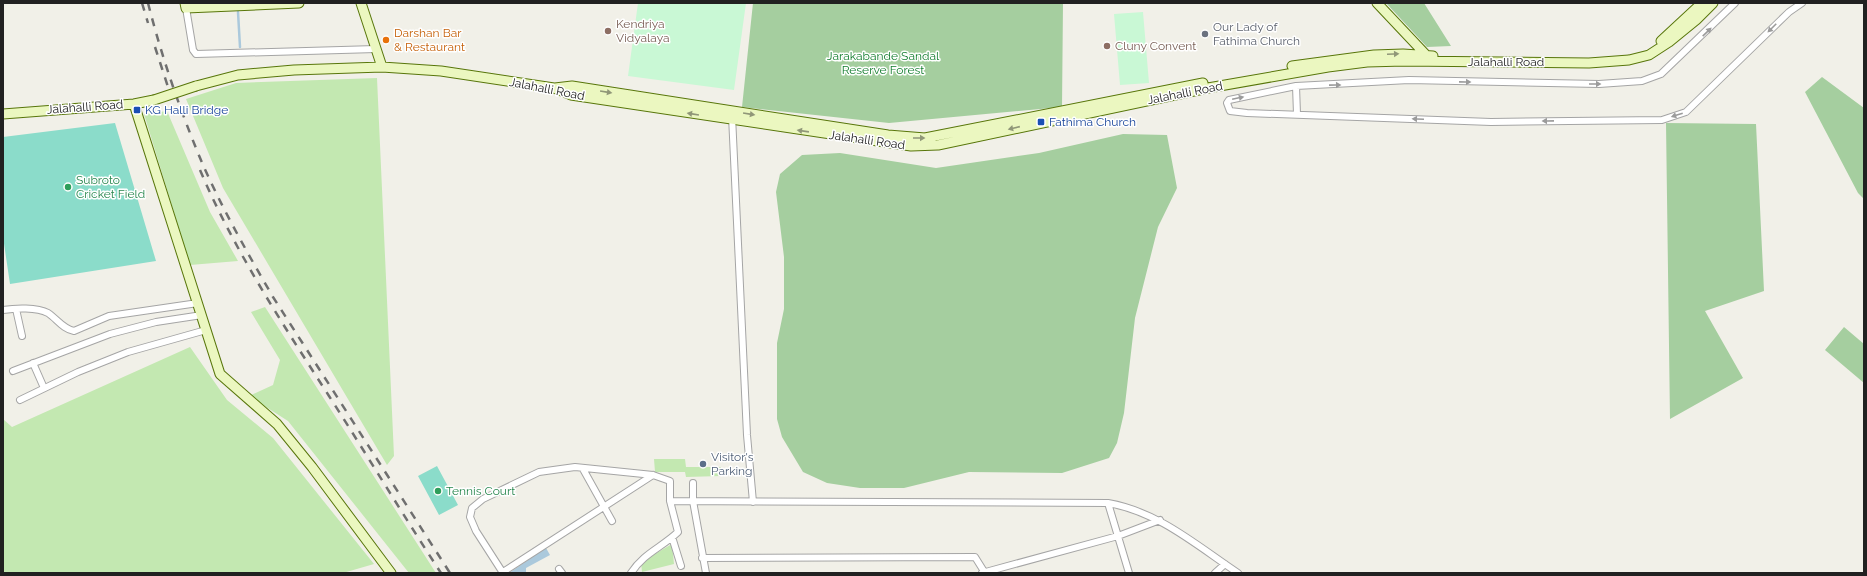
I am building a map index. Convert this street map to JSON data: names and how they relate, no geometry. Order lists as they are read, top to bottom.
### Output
{
  "streets": {
    "main road": ["Jalahalli Road"]
  },
  "parks": ["Jarakabande Sandal Reserve Forest"],
  "places": {
    "other": [
      "Kendriya Vidyalaya",
      "Our Lady of Fathima Church",
      "Darshan Bar & Restaurant",
      "Cluny Convent",
      "Subroto Cricket Field",
      "Visitor's Parking",
      "Tennis Court"
    ],
    "transit": ["KG Halli Bridge", "Fathima Church"]
  }
}
